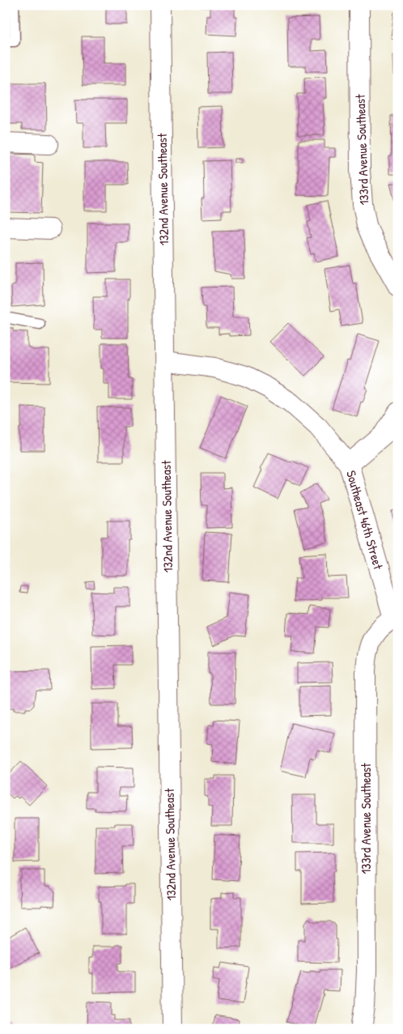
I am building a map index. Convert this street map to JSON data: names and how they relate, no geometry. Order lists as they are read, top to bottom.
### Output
{
  "streets": {
    "street": ["133rd Avenue Southeast", "132nd Avenue Southeast", "Southeast 46th Street"]
  },
  "crossings": [
    ["133rd Avenue Southeast", "Southeast 46th Street"],
    ["132nd Avenue Southeast", "Southeast 46th Street"]
  ]
}
